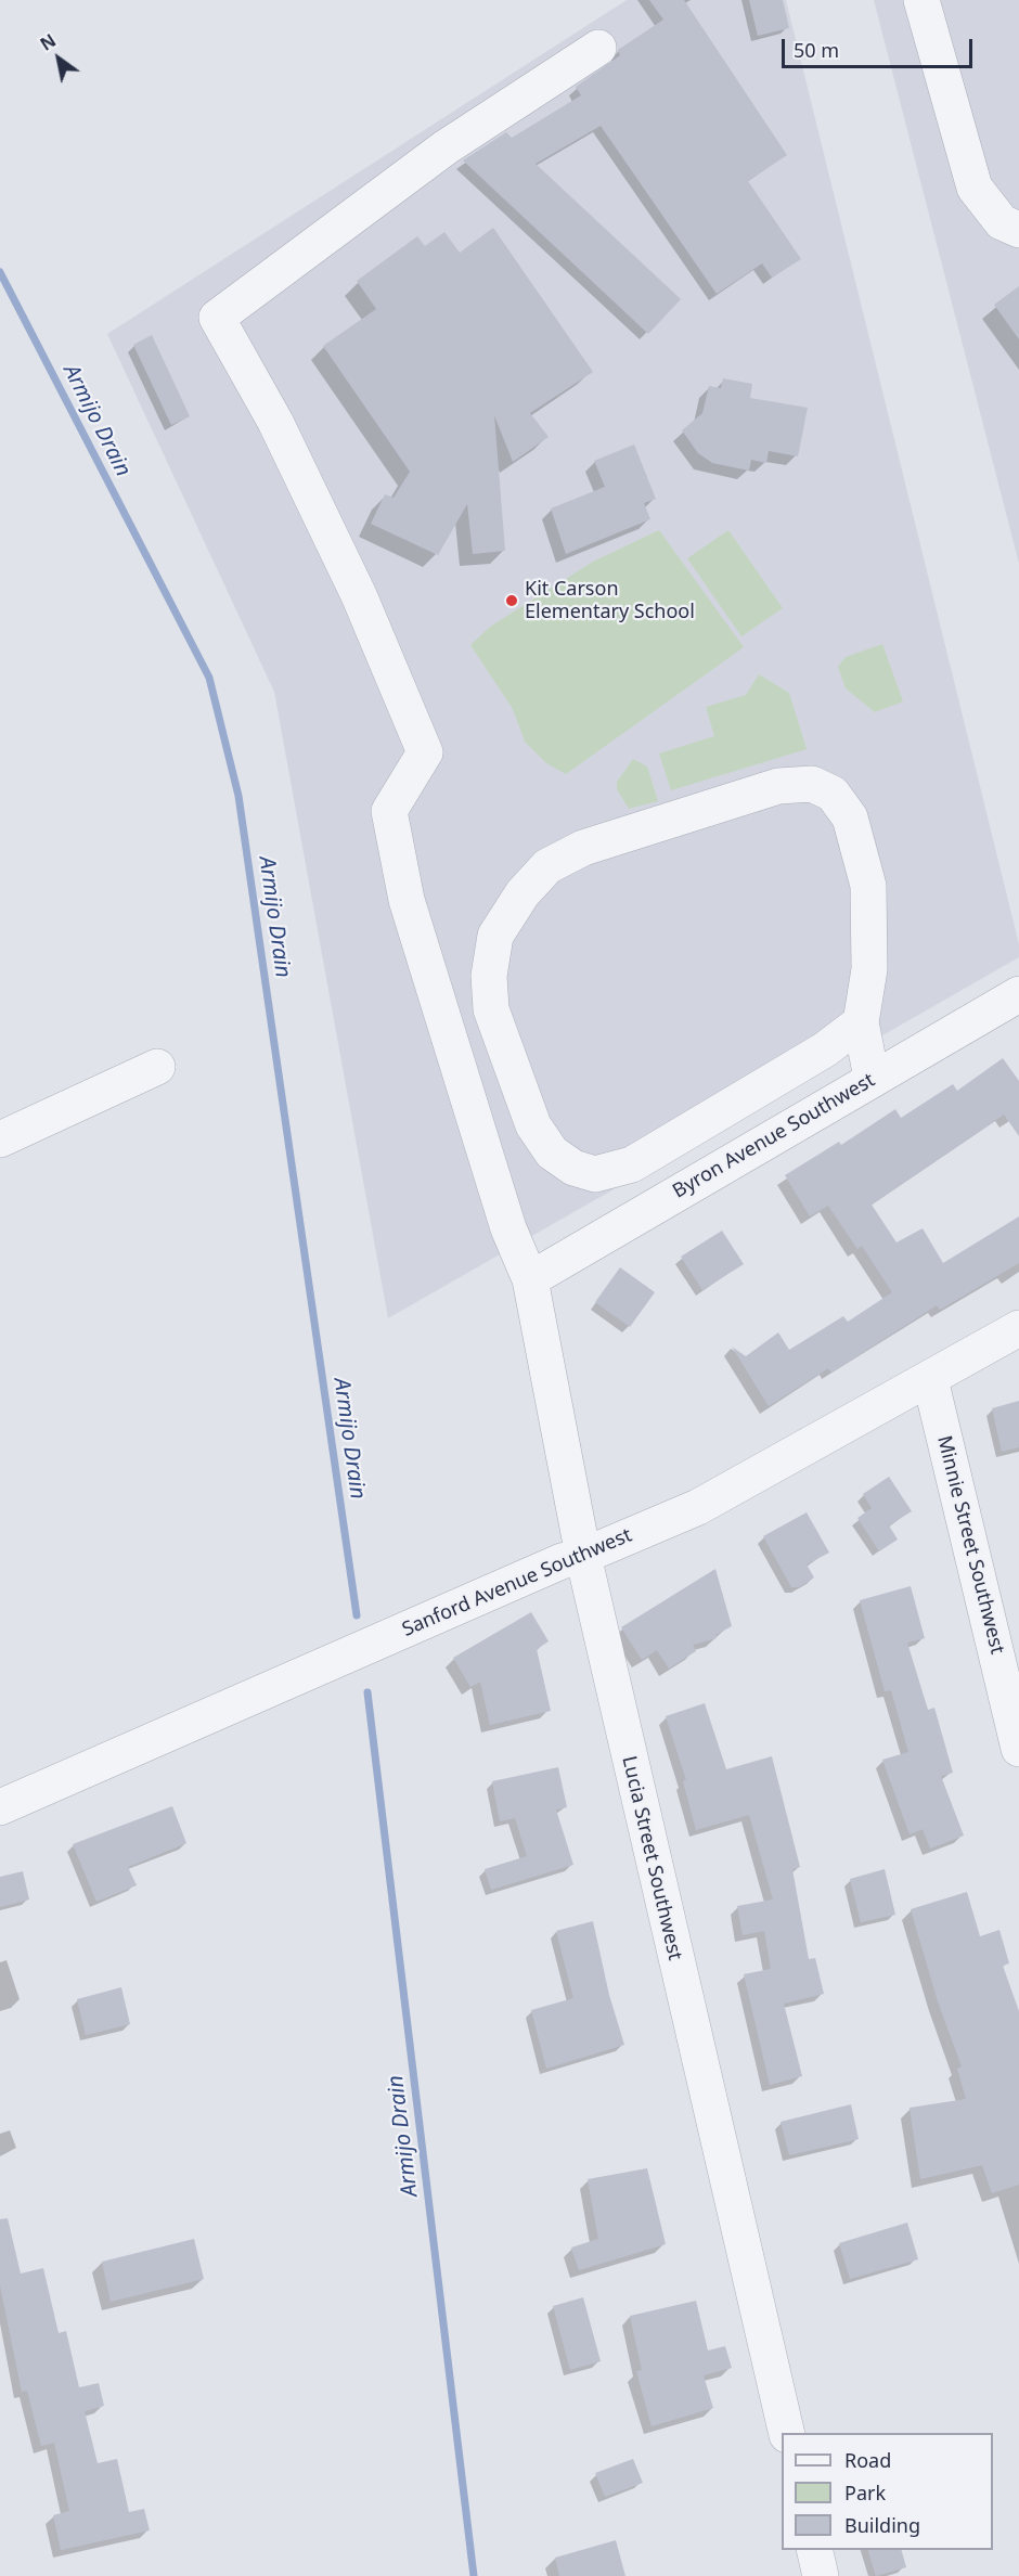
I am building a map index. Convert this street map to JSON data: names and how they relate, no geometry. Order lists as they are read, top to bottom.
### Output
{
  "streets": {
    "street": [
      "Byron Avenue Southwest",
      "Minnie Street Southwest",
      "Sanford Avenue Southwest",
      "Lucia Street Southwest"
    ]
  },
  "crossings": [
    ["Byron Avenue Southwest", "Lucia Street Southwest"],
    ["Minnie Street Southwest", "Sanford Avenue Southwest"],
    ["Sanford Avenue Southwest", "Lucia Street Southwest"]
  ],
  "water": ["Armijo Drain"],
  "places": ["Kit Carson Elementary School"],
  "legend": ["Road", "Park", "Building"],
  "scale_bar": "50 m",
  "north": "top left"
}
